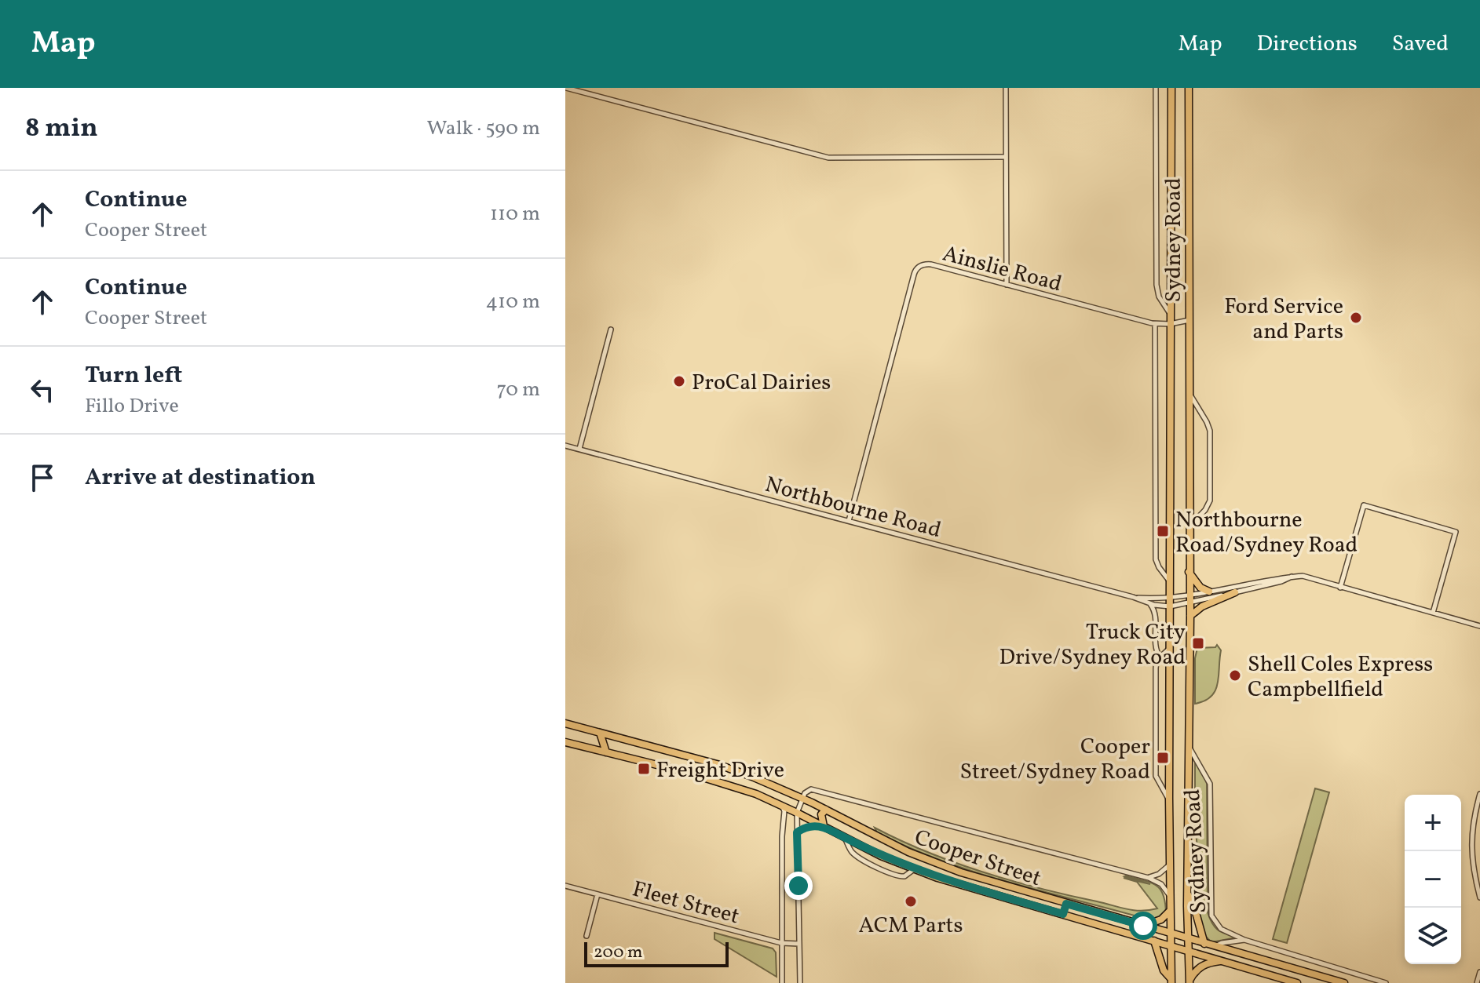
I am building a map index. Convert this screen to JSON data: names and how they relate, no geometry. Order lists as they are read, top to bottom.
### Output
{
  "streets": {
    "main road": ["Sydney Road", "Cooper Street"],
    "street": ["Ainslie Road", "Northbourne Road", "Fleet Street"]
  },
  "crossings": [
    ["Sydney Road", "Ainslie Road"],
    ["Sydney Road", "Northbourne Road"],
    ["Sydney Road", "Cooper Street"],
    ["Ainslie Road", "Northbourne Road"]
  ],
  "places": {
    "other": [
      "Ford Service and Parts",
      "ProCal Dairies",
      "Shell Coles Express Campbellfield",
      "ACM Parts"
    ],
    "transit": [
      "Northbourne Road/Sydney Road",
      "Truck City Drive/Sydney Road",
      "Cooper Street/Sydney Road",
      "Freight Drive"
    ]
  },
  "scale_bar": "200 m",
  "page": {
    "header": "Map",
    "nav": ["Map", "Directions", "Saved"],
    "heading": ["8 min", "Walk · 590 m"],
    "list": [
      ["Continue", "Cooper Street", "110 m"],
      ["Continue", "Cooper Street", "410 m"],
      ["Turn left", "Fillo Drive", "70 m"],
      "Arrive at destination"
    ],
    "map_buttons": ["+", "−"],
    "scale": "200 m"
  }
}
